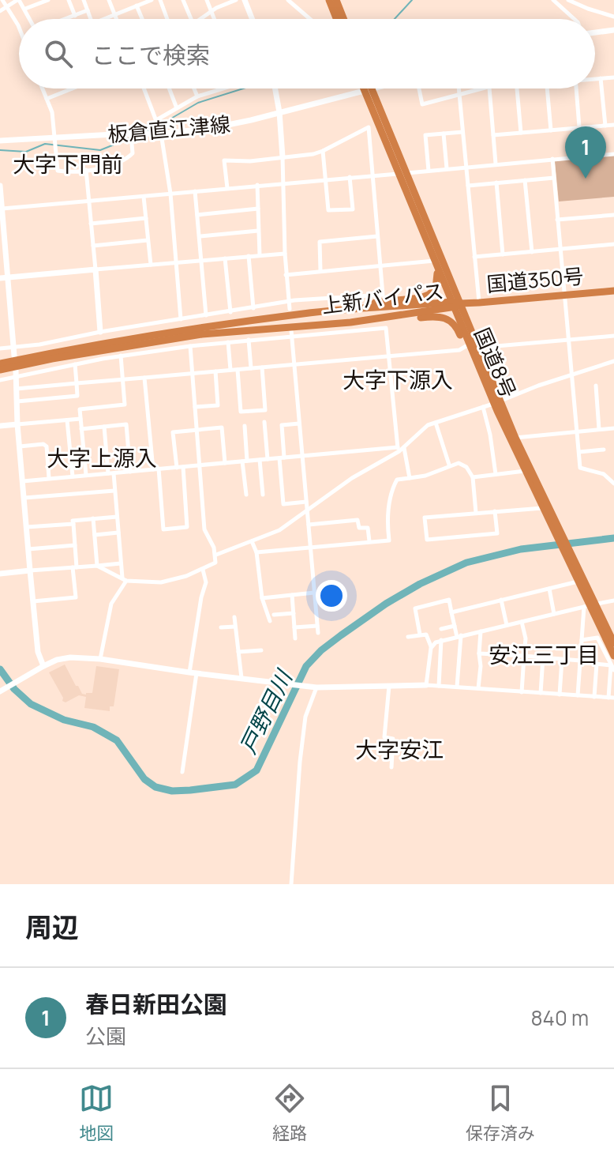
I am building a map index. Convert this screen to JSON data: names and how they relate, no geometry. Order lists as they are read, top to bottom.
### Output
{
  "streets": {
    "highway": ["国道350号", "上新バイパス", "国道8号"],
    "street": ["板倉直江津線"]
  },
  "crossings": [
    ["板倉直江津線", "国道8号"],
    ["国道350号", "上新バイパス"],
    ["国道350号", "国道8号"],
    ["上新バイパス", "国道8号"]
  ],
  "districts": [
    "大字下門前",
    "大字下源入",
    "大字上源入",
    "安江三丁目",
    "大字安江"
  ],
  "water": ["戸野目川"],
  "page": {
    "search": "ここで検索",
    "pins": "1",
    "heading": "周辺",
    "list": [
      {
        "mark": "1",
        "name": "春日新田公園",
        "note": "公園",
        "value": "840 m"
      }
    ],
    "nav": ["地図", "経路", "保存済み"]
  }
}
